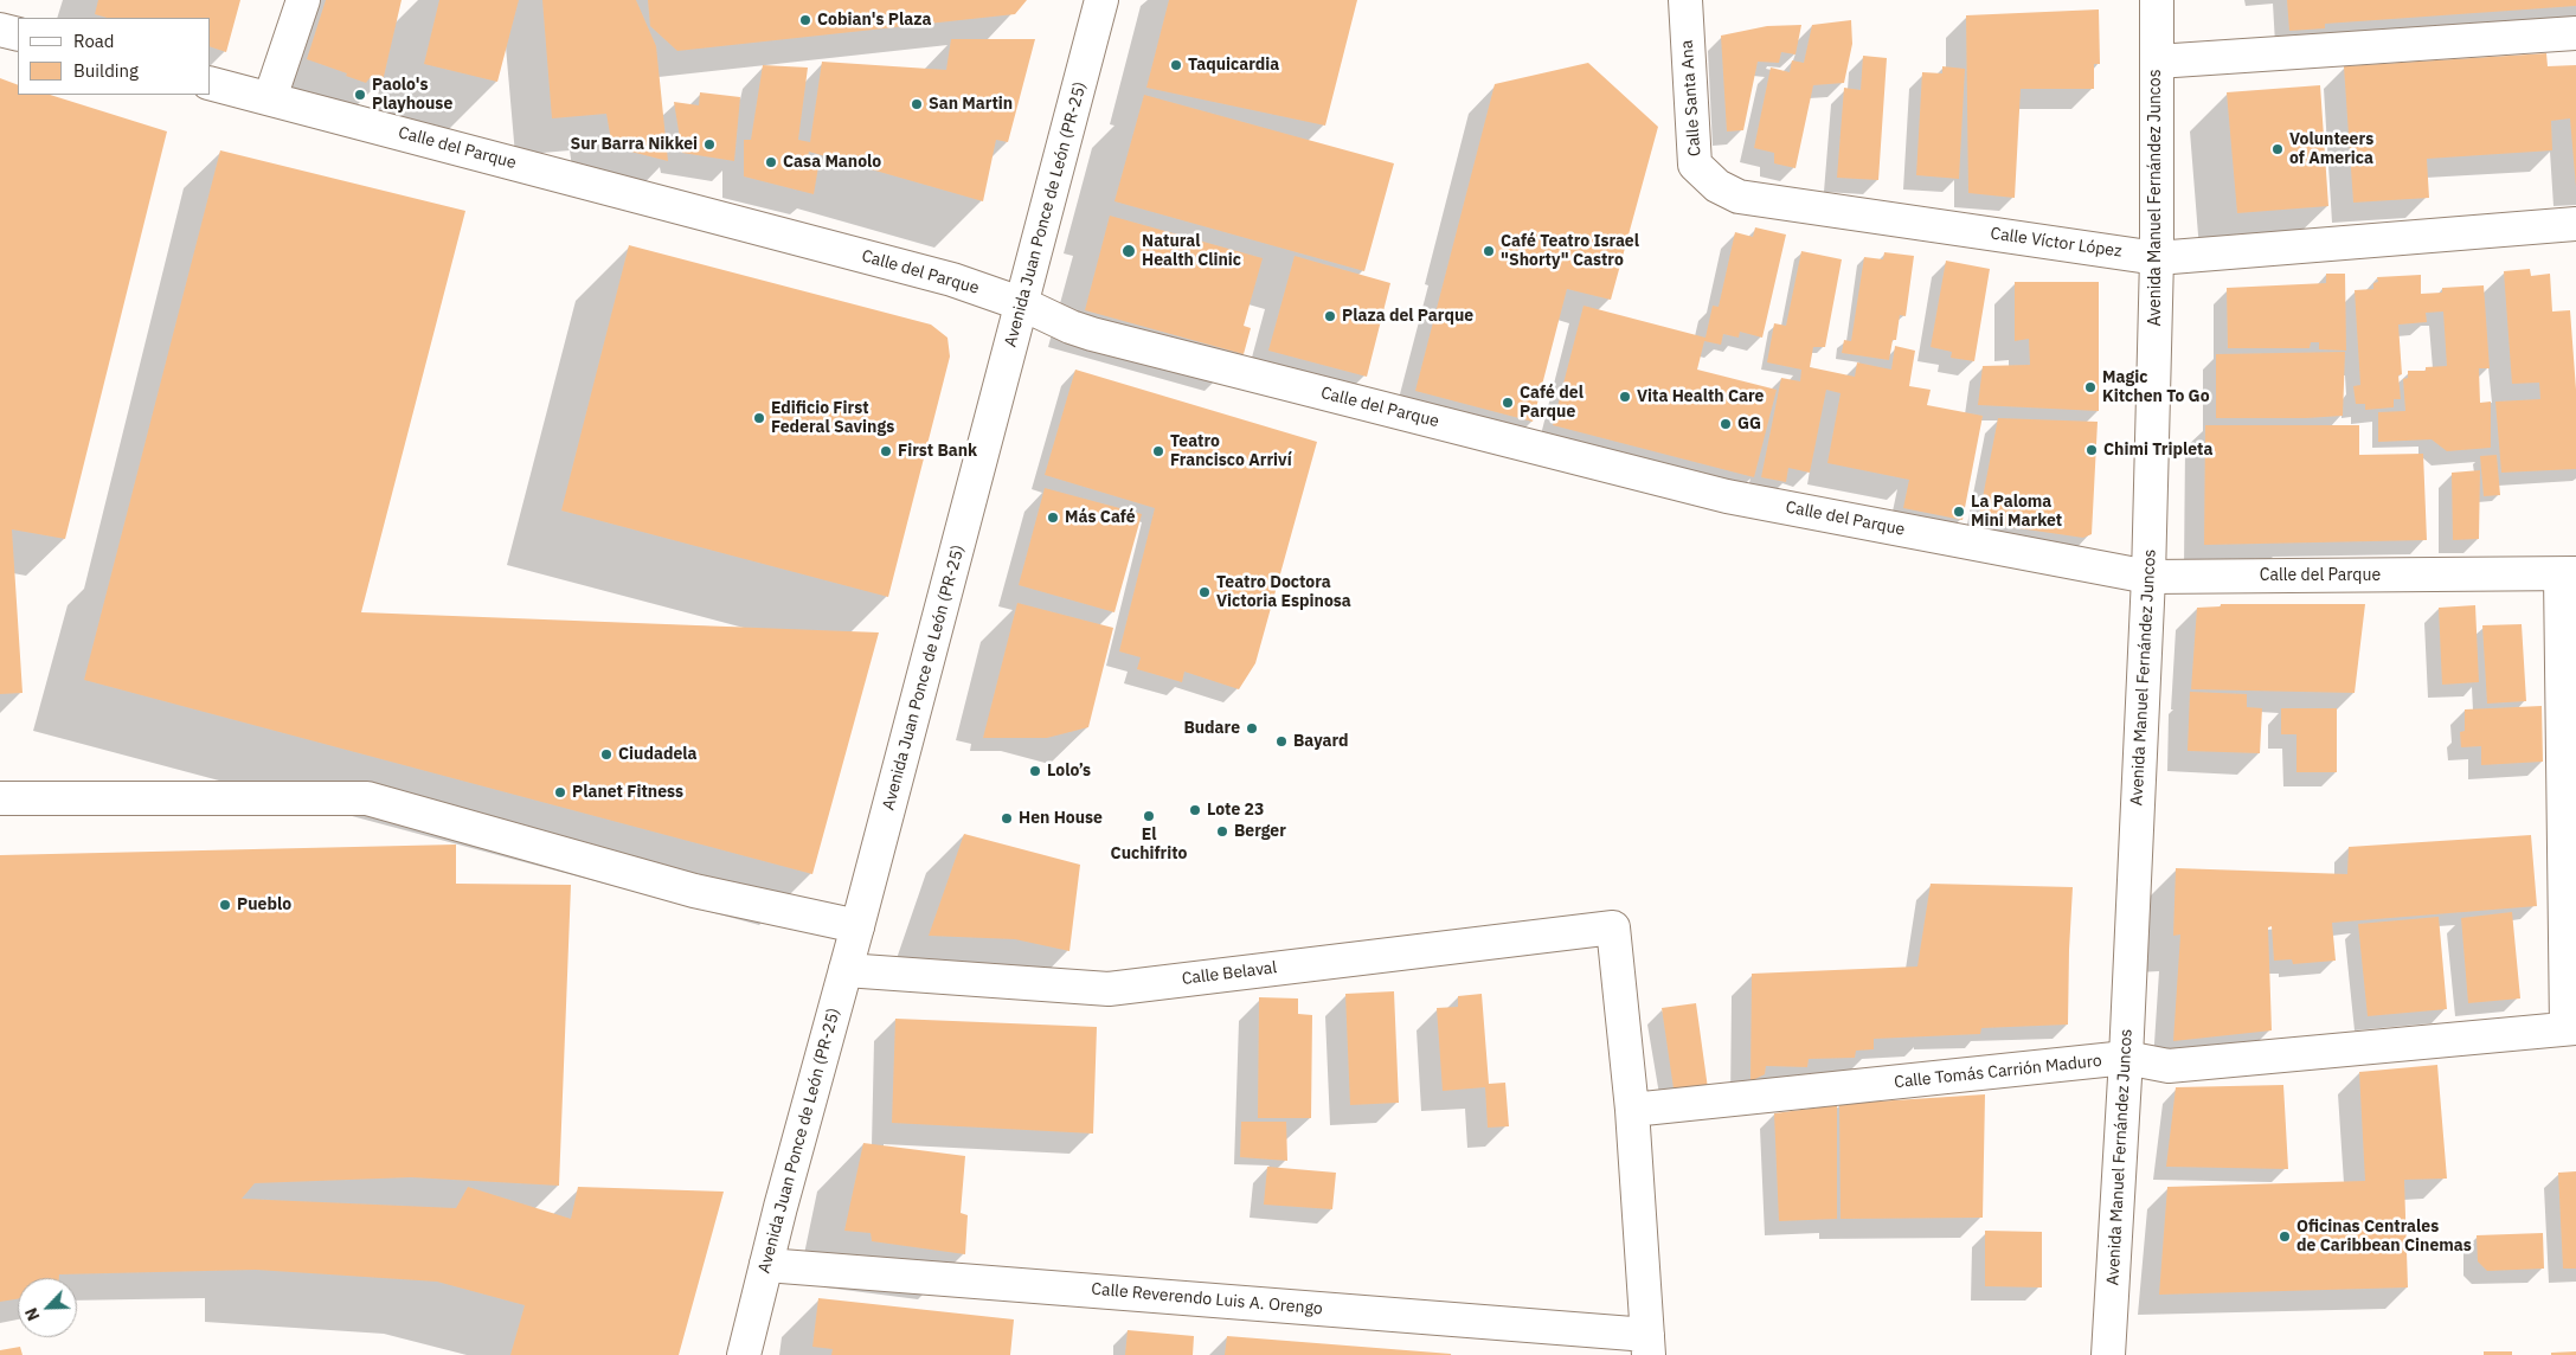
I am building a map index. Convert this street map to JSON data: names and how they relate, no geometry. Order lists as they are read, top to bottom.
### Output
{
  "streets": {
    "street": [
      "Calle Santa Ana",
      "Calle del Parque",
      "Avenida Manuel Fernández Juncos",
      "Avenida Juan Ponce de León (PR-25)",
      "Calle Víctor López",
      "Calle Belaval",
      "Calle Tomás Carrión Maduro",
      "Calle Reverendo Luis A. Orengo"
    ]
  },
  "crossings": [
    ["Calle Santa Ana", "Calle Víctor López"],
    ["Calle del Parque", "Avenida Manuel Fernández Juncos"],
    ["Calle del Parque", "Avenida Juan Ponce de León (PR-25)"],
    ["Avenida Manuel Fernández Juncos", "Calle Víctor López"],
    ["Avenida Manuel Fernández Juncos", "Calle Tomás Carrión Maduro"],
    ["Avenida Juan Ponce de León (PR-25)", "Calle Belaval"],
    ["Avenida Juan Ponce de León (PR-25)", "Calle Reverendo Luis A. Orengo"],
    ["Calle Belaval", "Calle Tomás Carrión Maduro"]
  ],
  "places": [
    "Cobian's Plaza",
    "Taquicardia",
    "Paolo's Playhouse",
    "San Martin",
    "Sur Barra Nikkei",
    "Volunteers of America",
    "Casa Manolo",
    "Natural Health Clinic",
    "Café Teatro Israel \"Shorty\" Castro",
    "Plaza del Parque",
    "Magic Kitchen To Go",
    "Vita Health Care",
    "Café del Parque",
    "Edificio First Federal Savings",
    "GG",
    "Chimi Tripleta",
    "First Bank",
    "Teatro Francisco Arriví",
    "La Paloma Mini Market",
    "Más Café",
    "Teatro Doctora Victoria Espinosa",
    "Budare",
    "Bayard",
    "Ciudadela",
    "Lolo’s",
    "Planet Fitness",
    "Lote 23",
    "El Cuchifrito",
    "Hen House",
    "Berger",
    "Pueblo",
    "Oficinas Centrales de Caribbean Cinemas"
  ],
  "legend": ["Road", "Building"],
  "north": "bottom left"
}
